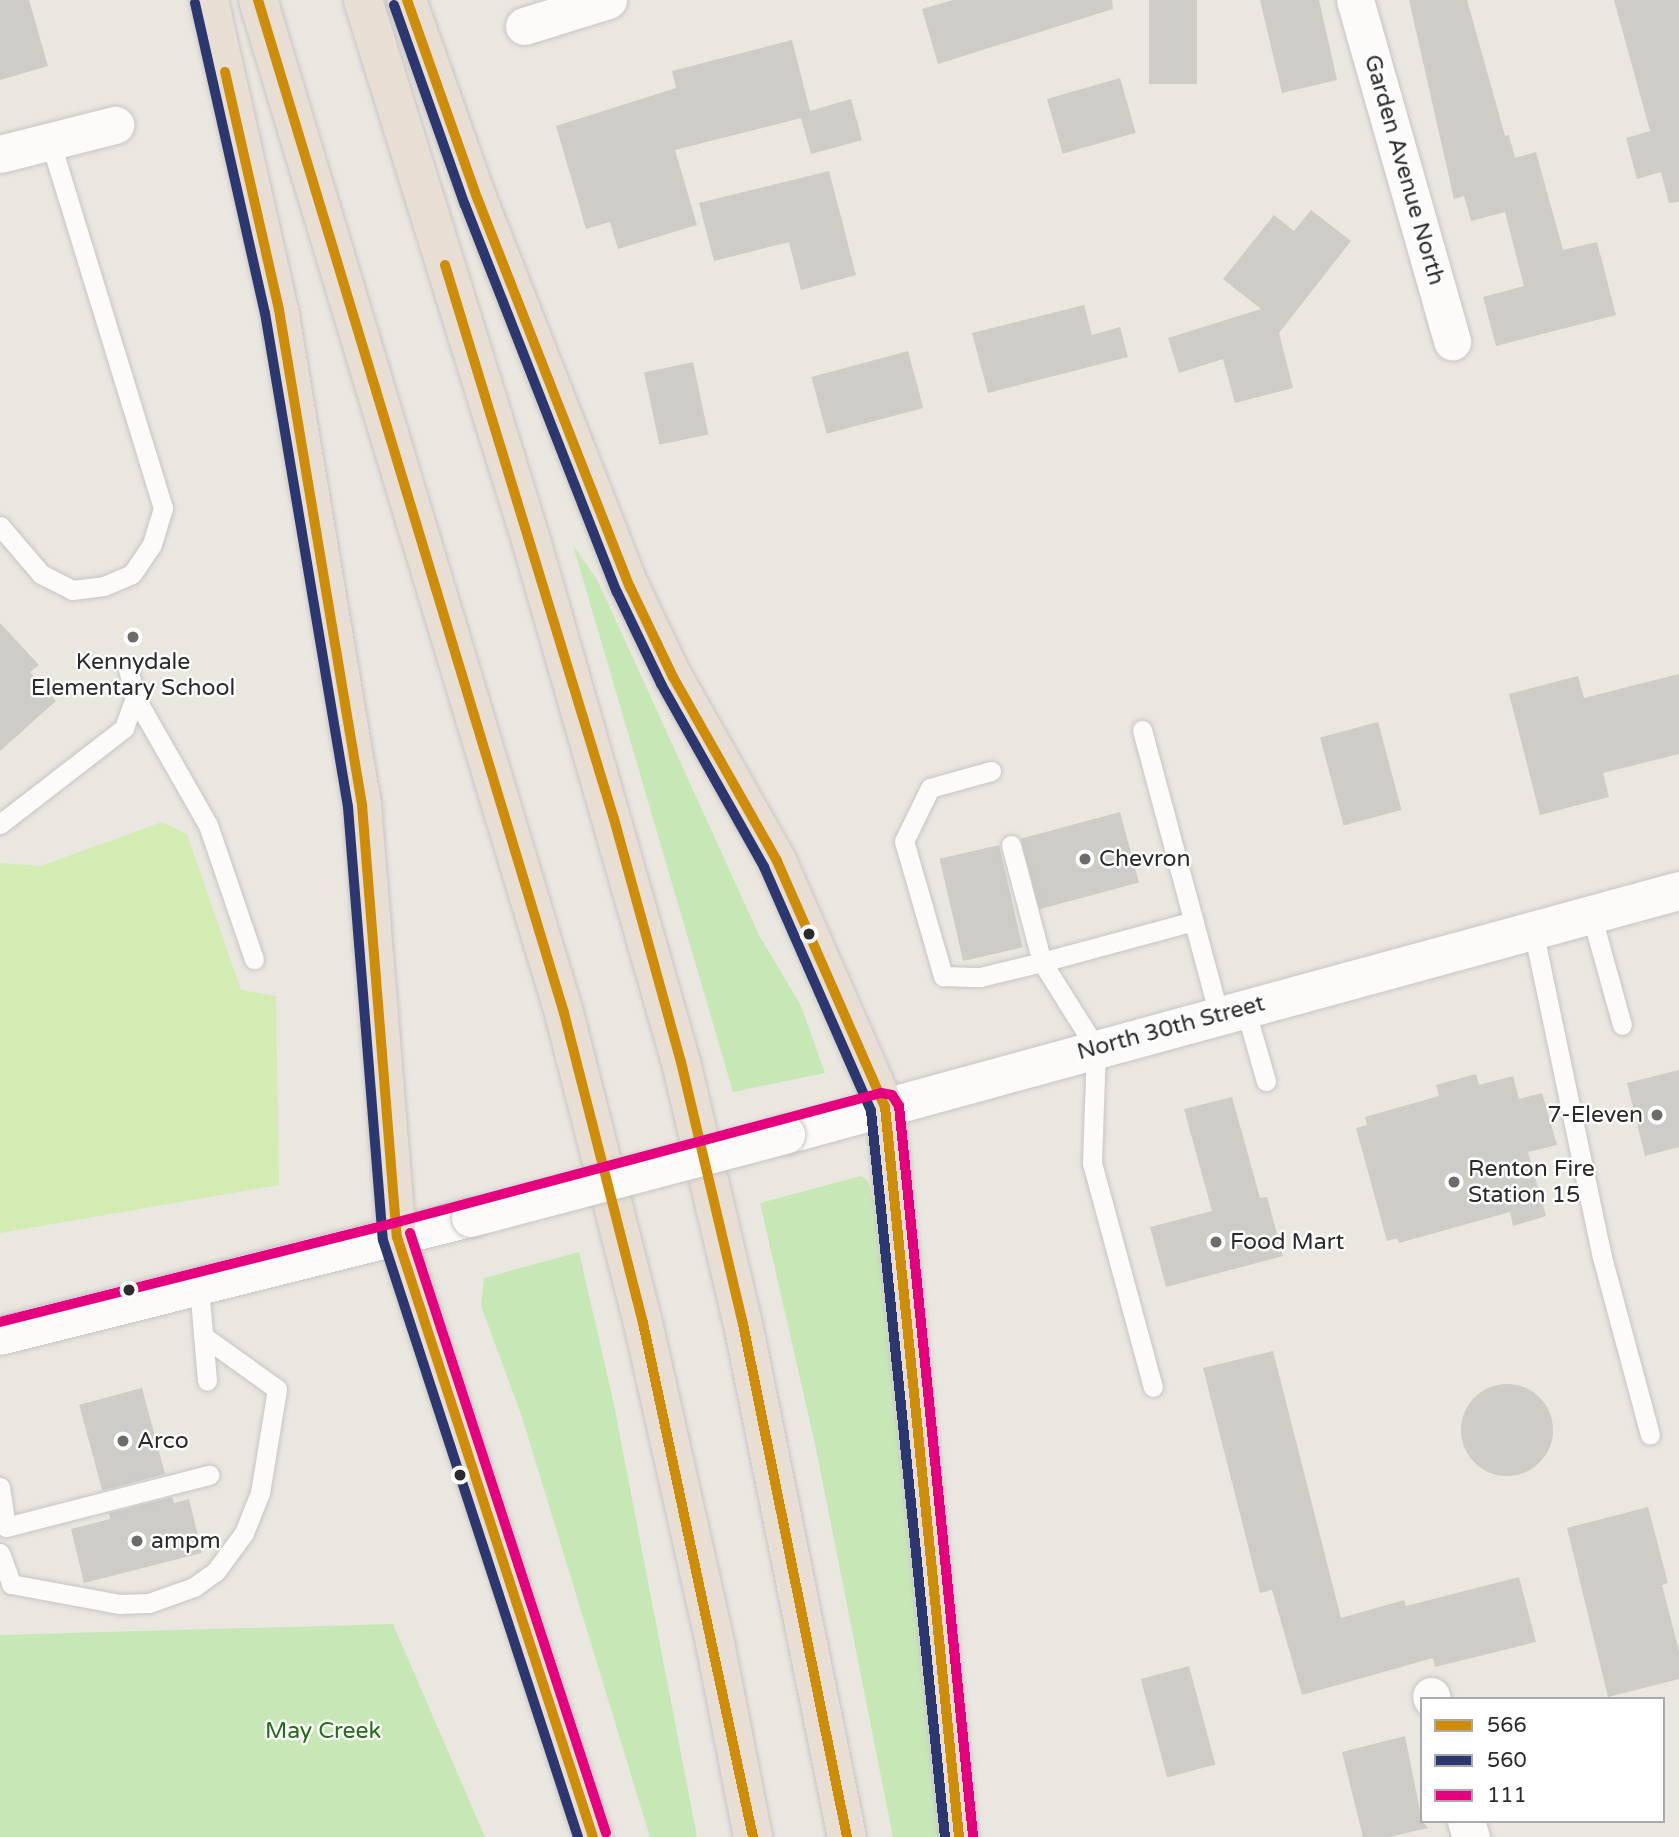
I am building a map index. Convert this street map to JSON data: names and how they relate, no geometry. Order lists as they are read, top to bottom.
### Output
{
  "streets": {
    "street": ["Garden Avenue North", "North 30th Street"]
  },
  "parks": ["May Creek"],
  "places": [
    "Kennydale Elementary School",
    "Chevron",
    "7-Eleven",
    "Renton Fire Station 15",
    "Food Mart",
    "Arco",
    "ampm"
  ],
  "lines": ["transit line 566", "transit line 560", "transit line 111"],
  "legend": ["566", "560", "111"]
}
